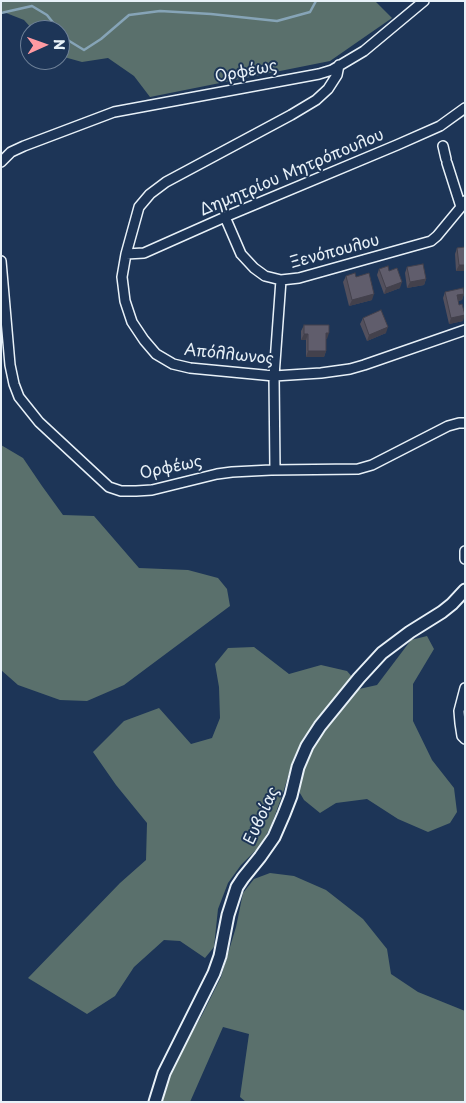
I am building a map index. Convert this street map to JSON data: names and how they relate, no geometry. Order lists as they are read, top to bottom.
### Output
{
  "streets": {
    "street": [
      "Ορφέως",
      "Δημητρίου Μητρόπουλου",
      "Ξενόπουλου",
      "Απόλλωνος",
      "Ευβοίας"
    ]
  },
  "crossings": [
    ["Ορφέως", "Απόλλωνος"],
    ["Δημητρίου Μητρόπουλου", "Ξενόπουλου"],
    ["Δημητρίου Μητρόπουλου", "Απόλλωνος"]
  ],
  "north": "right"
}
